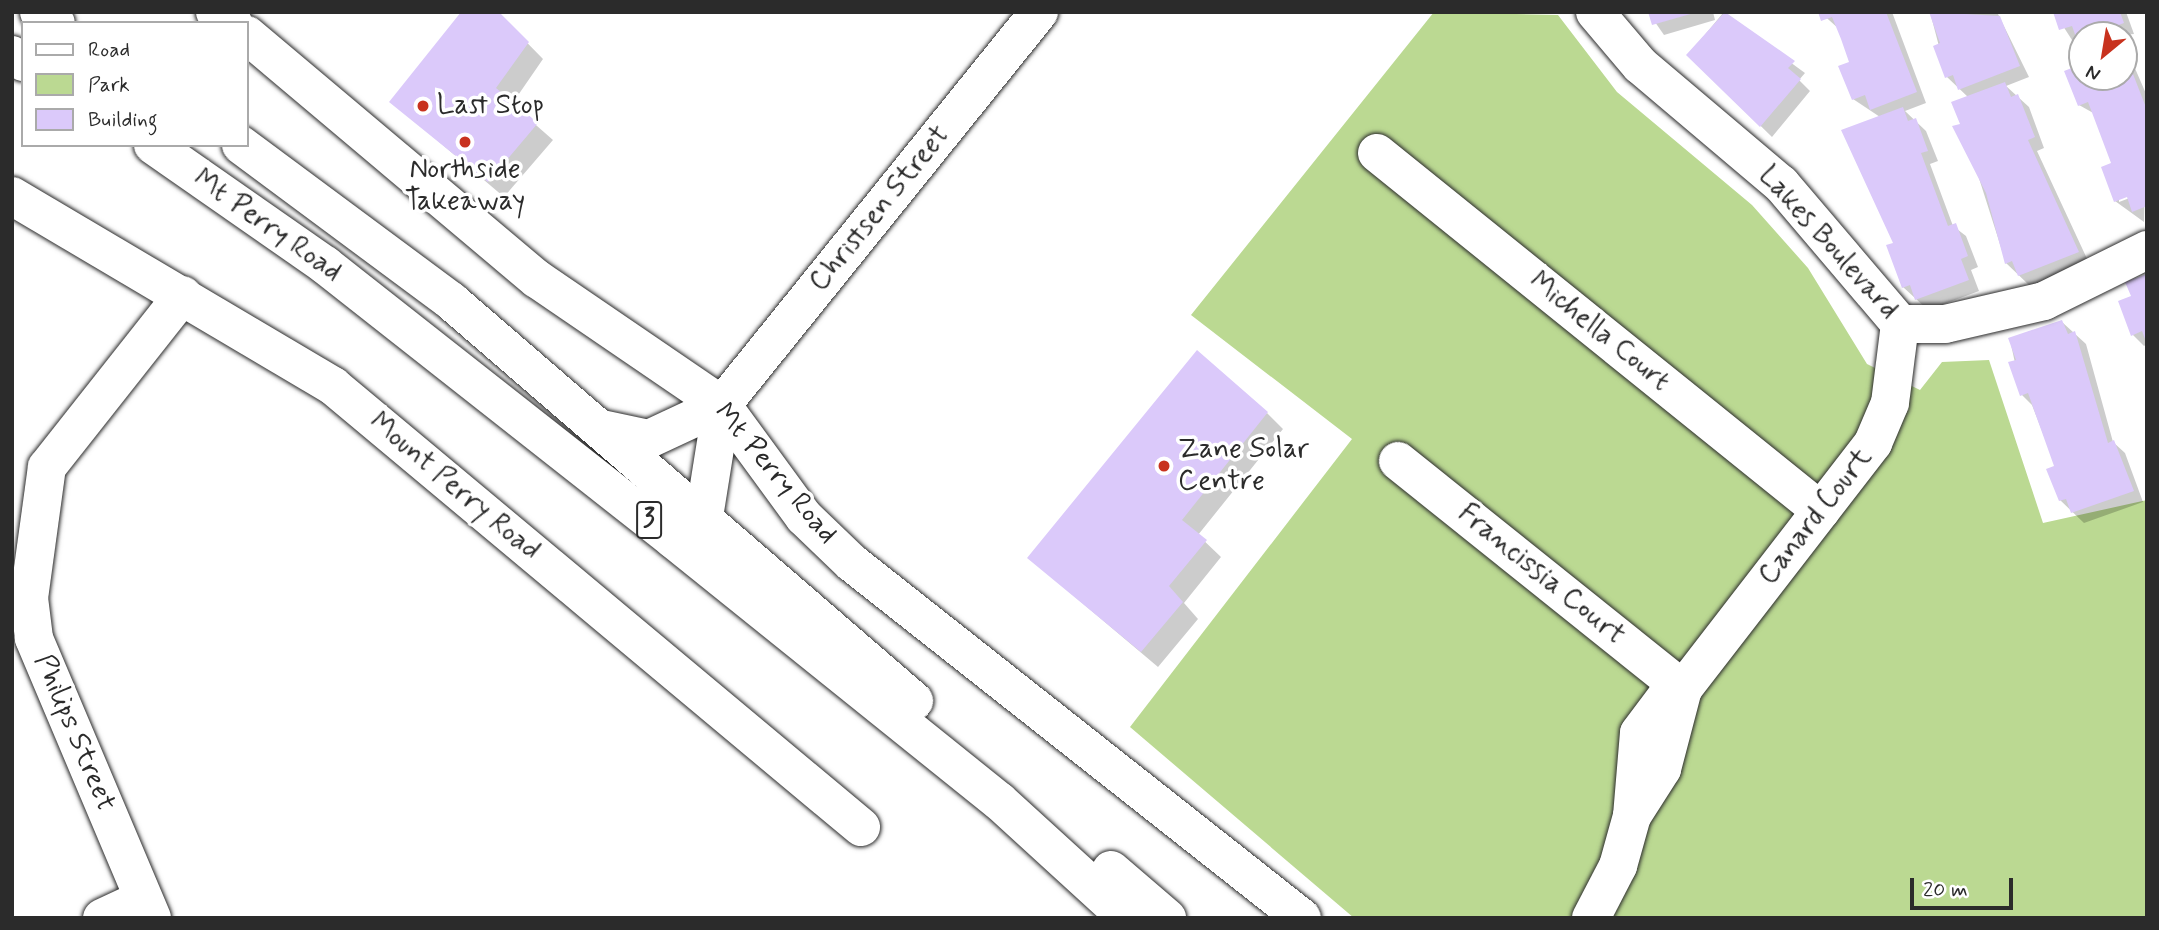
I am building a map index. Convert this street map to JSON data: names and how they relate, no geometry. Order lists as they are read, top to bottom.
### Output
{
  "streets": {
    "street": [
      "Christsen Street",
      "Mt Perry Road",
      "Lakes Boulevard",
      "Michella Court",
      "Mount Perry Road",
      "Canard Court",
      "3",
      "Francissia Court",
      "Philips Street"
    ]
  },
  "crossings": [
    ["Christsen Street", "Mt Perry Road"],
    ["Lakes Boulevard", "Canard Court"],
    ["Michella Court", "Canard Court"],
    ["Mount Perry Road", "Philips Street"],
    ["Canard Court", "Francissia Court"]
  ],
  "places": ["Last Stop", "Northside Takeaway", "Zane Solar Centre"],
  "legend": ["Road", "Park", "Building"],
  "scale_bar": "20 m",
  "north": "bottom left"
}
